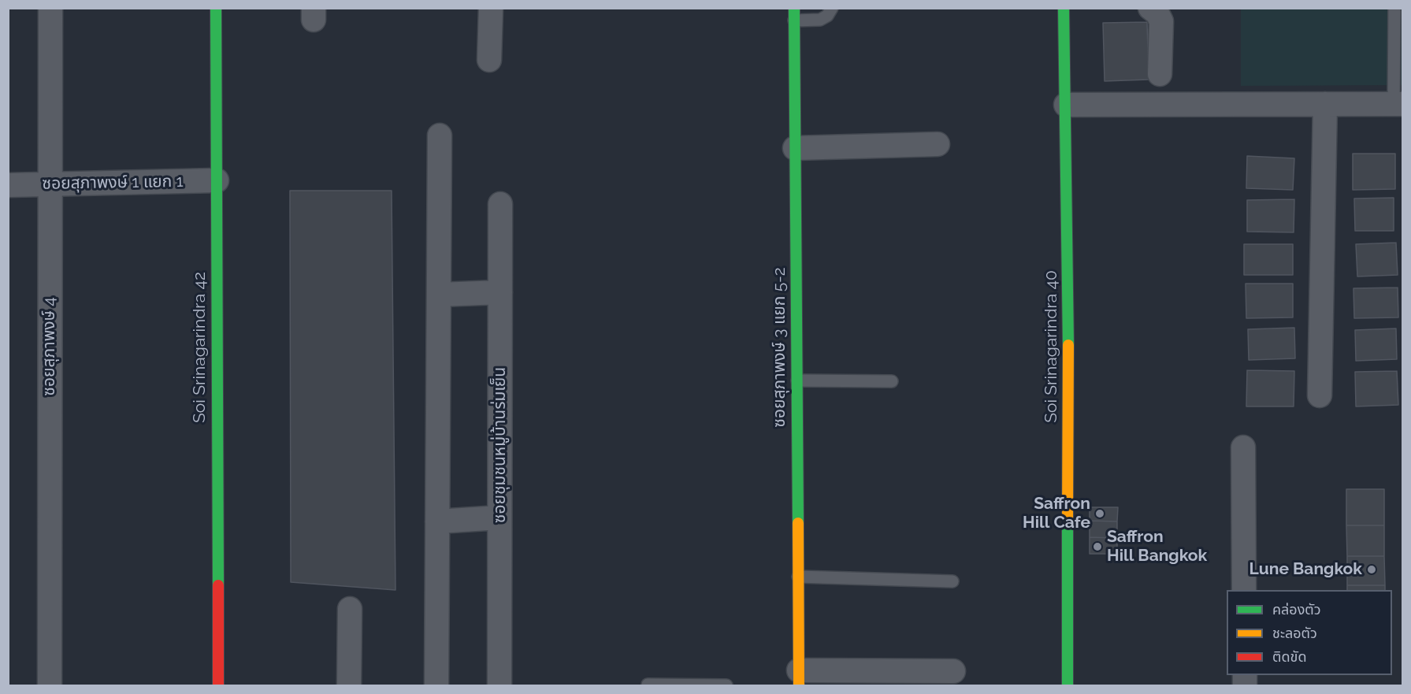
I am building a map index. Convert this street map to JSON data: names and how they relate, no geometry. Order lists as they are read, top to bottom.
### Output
{
  "streets": {
    "street": [
      "ซอยสุภาพงษ์ 1 แยก 1",
      "ซอยสุภาพงษ์ 4",
      "Soi Srinagarindra 40",
      "Soi Srinagarindra 42",
      "ซอยสุภาพงษ์ 3 แยก 5-2",
      "ซอยชุมชนหมู่บ้านร่มเย็น"
    ]
  },
  "crossings": [
    ["ซอยสุภาพงษ์ 1 แยก 1", "ซอยสุภาพงษ์ 4"],
    ["ซอยสุภาพงษ์ 1 แยก 1", "Soi Srinagarindra 42"]
  ],
  "places": ["Saffron Hill Cafe", "Saffron Hill Bangkok", "Lune Bangkok"],
  "legend": ["คล่องตัว", "ชะลอตัว", "ติดขัด"]
}
